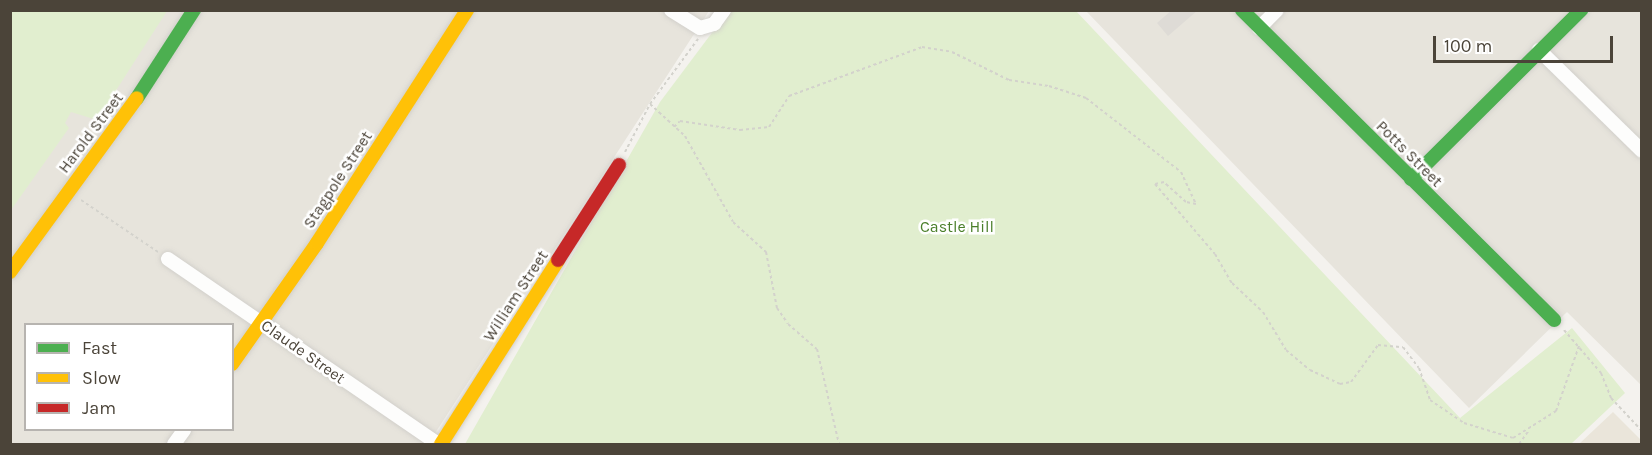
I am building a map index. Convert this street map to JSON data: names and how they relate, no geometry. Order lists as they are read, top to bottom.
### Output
{
  "streets": {
    "street": [
      "Harold Street",
      "Potts Street",
      "Stagpole Street",
      "William Street",
      "Claude Street"
    ]
  },
  "crossings": [
    ["Stagpole Street", "Claude Street"],
    ["William Street", "Claude Street"]
  ],
  "parks": ["Castle Hill"],
  "legend": ["Fast", "Slow", "Jam"],
  "scale_bar": "100 m"
}
